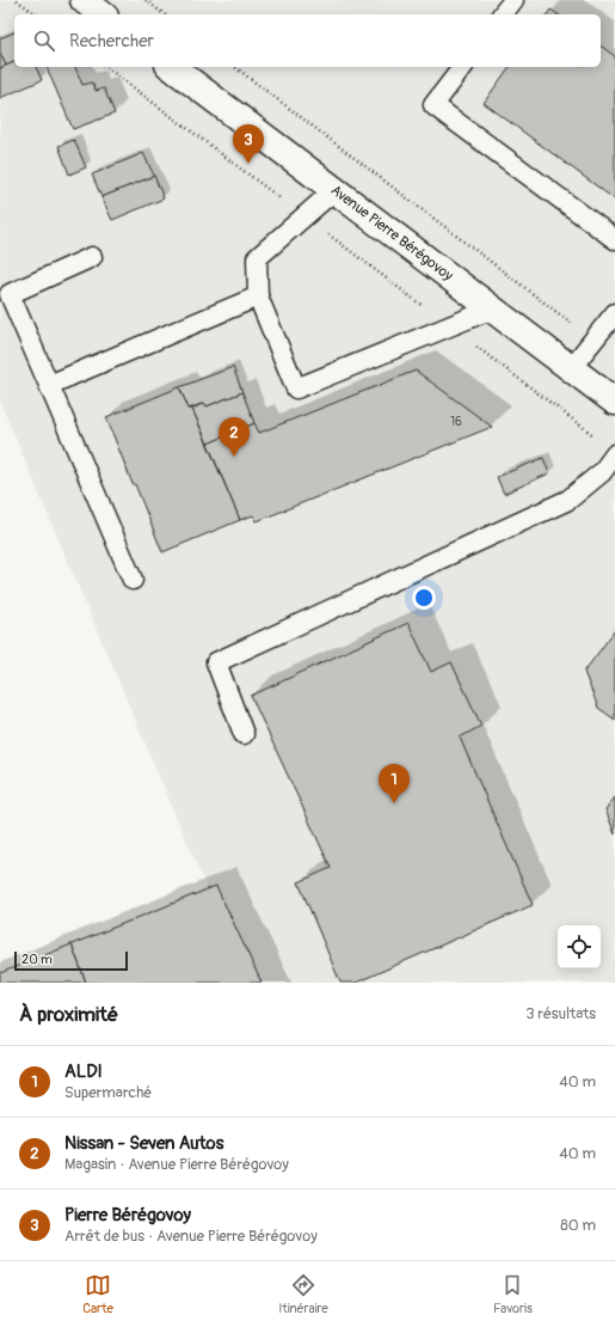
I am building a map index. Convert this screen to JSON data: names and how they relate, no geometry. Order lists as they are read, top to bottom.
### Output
{
  "streets": {
    "main road": ["Avenue Pierre Bérégovoy"]
  },
  "house_numbers": ["16"],
  "scale_bar": "20 m",
  "page": {
    "search": "Rechercher",
    "pins": ["3", "2", "1"],
    "scale": "20 m",
    "heading": ["À proximité", "3 résultats"],
    "list": [
      {
        "mark": "1",
        "name": "ALDI",
        "note": "Supermarché",
        "value": "40 m"
      },
      {
        "mark": "2",
        "name": "Nissan - Seven Autos",
        "note": "Magasin · Avenue Pierre Bérégovoy",
        "value": "40 m"
      },
      {
        "mark": "3",
        "name": "Pierre Bérégovoy",
        "note": "Arrêt de bus · Avenue Pierre Bérégovoy",
        "value": "80 m"
      }
    ],
    "nav": ["Carte", "Itinéraire", "Favoris"]
  }
}
